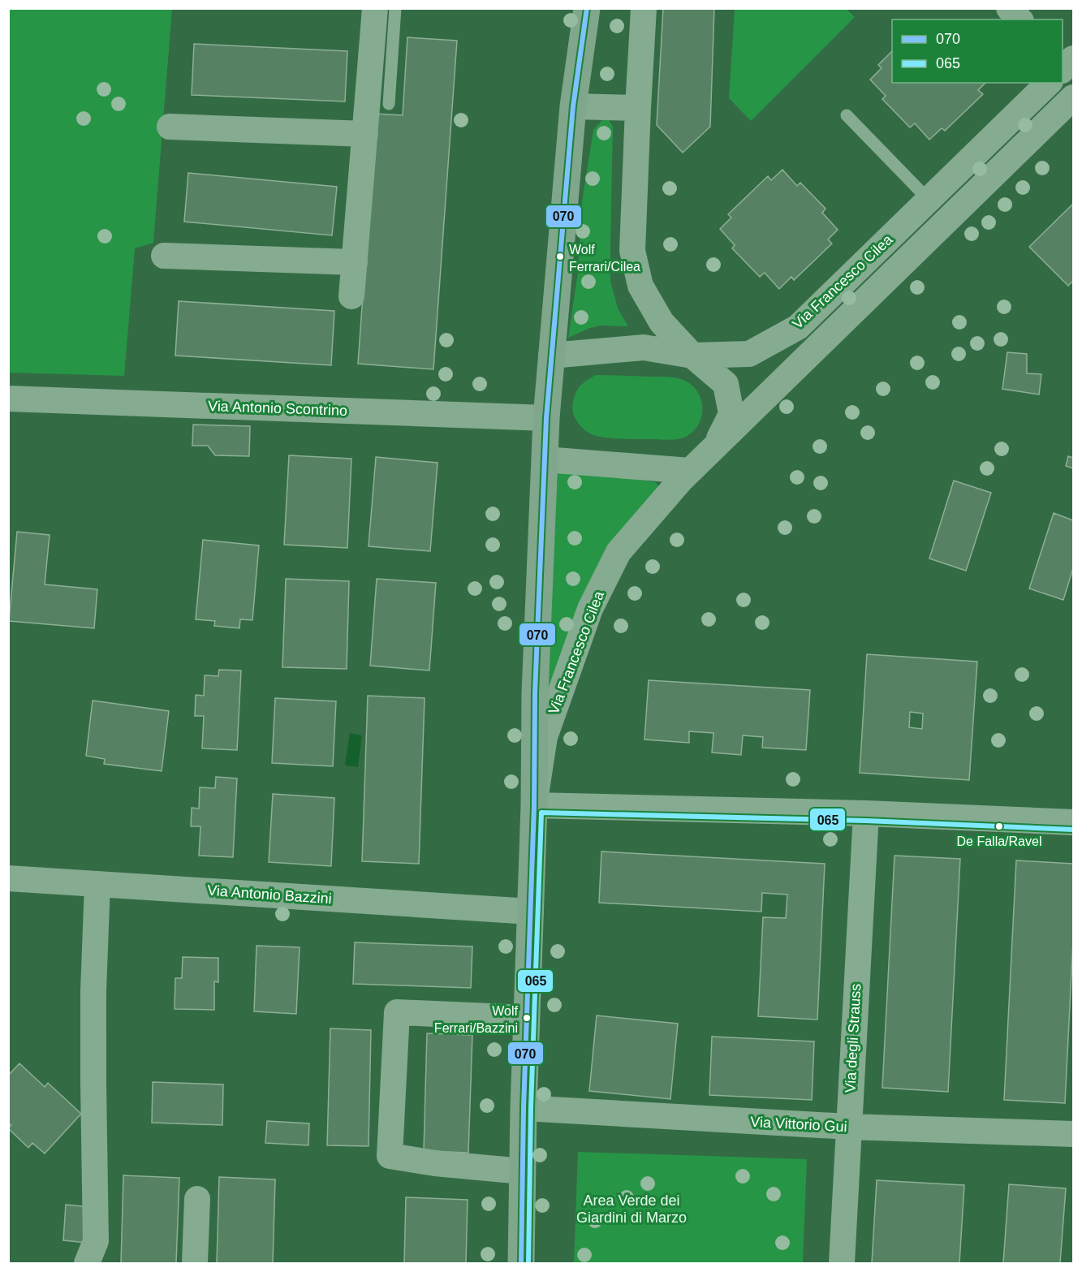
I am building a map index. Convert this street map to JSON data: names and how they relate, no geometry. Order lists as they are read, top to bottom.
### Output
{
  "streets": {
    "street": [
      "Via Francesco Cilea",
      "Via Antonio Scontrino",
      "Via Antonio Bazzini",
      "Via degli Strauss",
      "Via Vittorio Gui"
    ]
  },
  "crossings": [
    ["Via degli Strauss", "Via Vittorio Gui"]
  ],
  "parks": ["Area Verde dei Giardini di Marzo"],
  "places": ["Wolf Ferrari/Cilea", "De Falla/Ravel", "Wolf Ferrari/Bazzini"],
  "lines": ["transit line 070", "transit line 065"],
  "legend": ["070", "065"]
}
